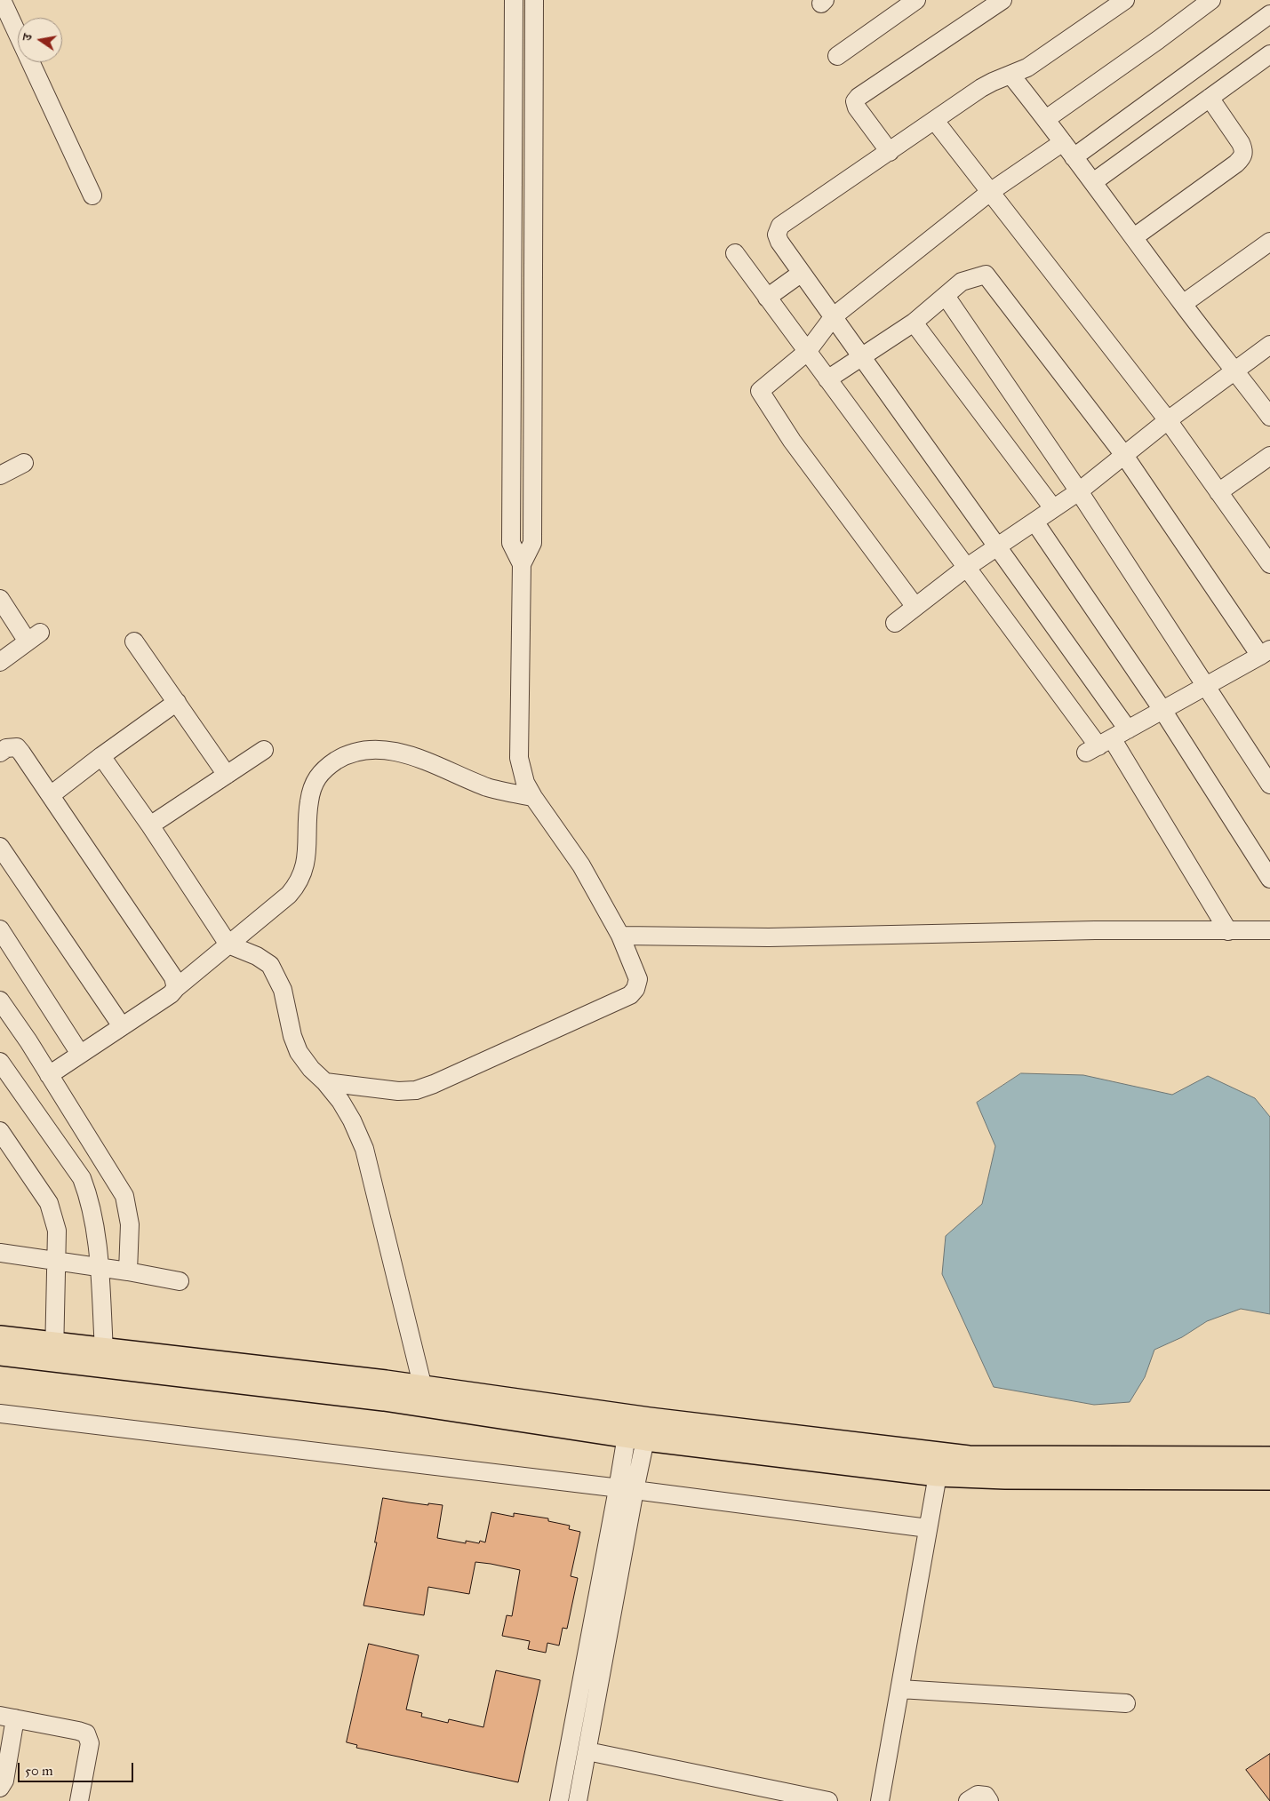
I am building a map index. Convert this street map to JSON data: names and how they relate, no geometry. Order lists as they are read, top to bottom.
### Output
{
  "scale_bar": "50 m",
  "north": "left"
}
